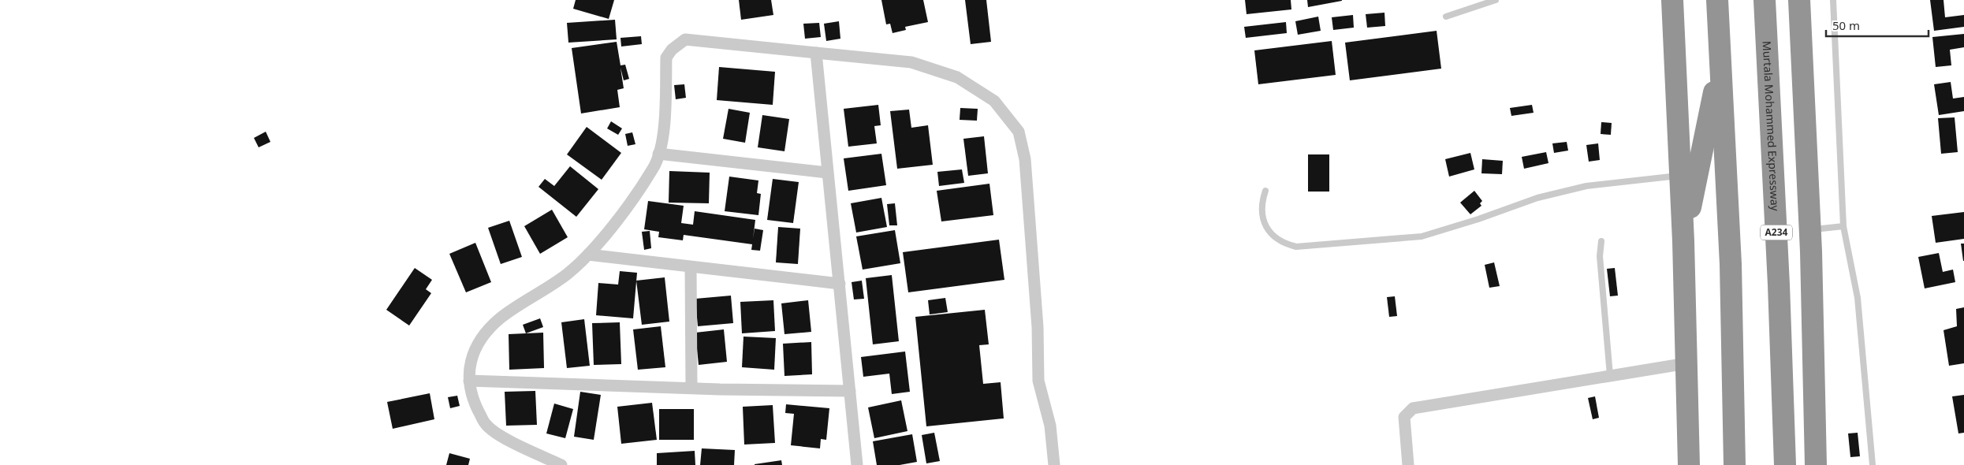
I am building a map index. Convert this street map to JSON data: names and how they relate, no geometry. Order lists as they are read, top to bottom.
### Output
{
  "streets": {
    "highway": ["Murtala Mohammed Expressway", "A234"]
  },
  "scale_bar": "50 m"
}
